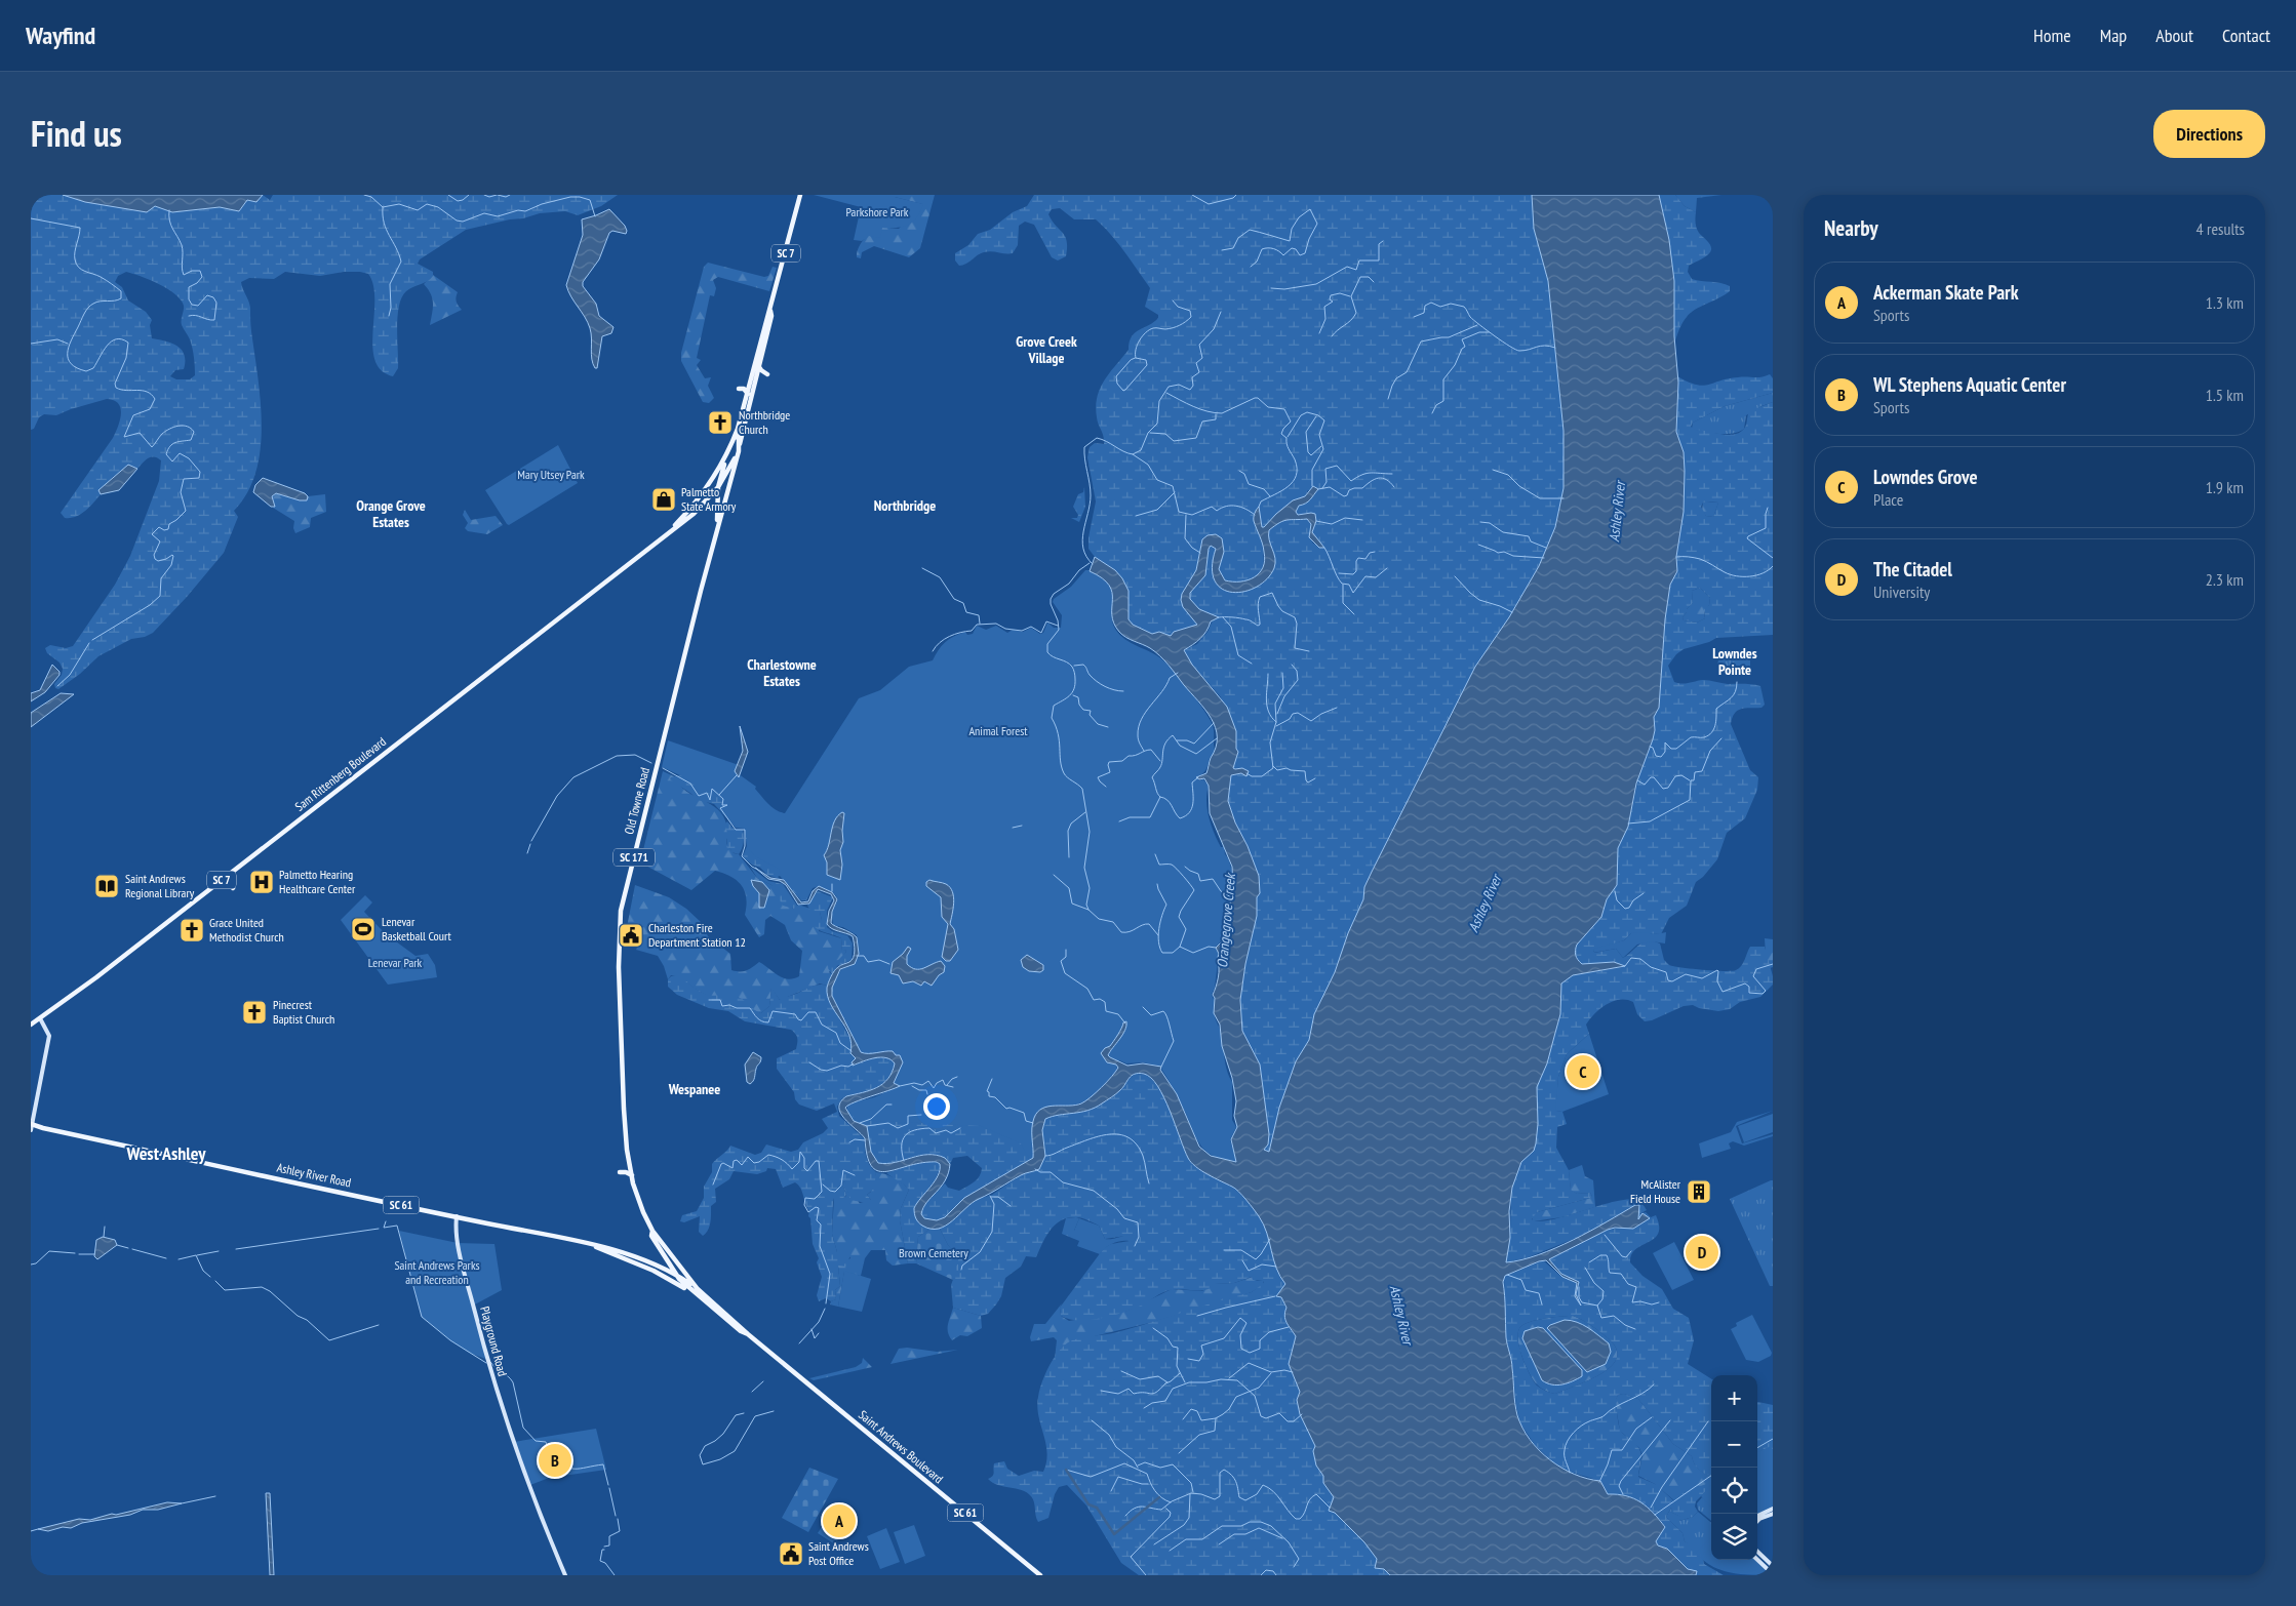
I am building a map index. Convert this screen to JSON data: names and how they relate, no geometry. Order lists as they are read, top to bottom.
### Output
{
  "streets": {
    "main road": [
      "SC 7",
      "Sam Rittenberg Boulevard",
      "Old Towne Road",
      "SC 171",
      "Ashley River Road",
      "SC 61",
      "Playground Road",
      "Saint Andrews Boulevard"
    ]
  },
  "crossings": [
    ["Sam Rittenberg Boulevard", "Old Towne Road"],
    ["Old Towne Road", "SC 171"],
    ["Old Towne Road", "Saint Andrews Boulevard"],
    ["SC 171", "Ashley River Road"],
    ["SC 171", "Saint Andrews Boulevard"],
    ["Ashley River Road", "Playground Road"],
    ["Ashley River Road", "Saint Andrews Boulevard"]
  ],
  "districts": [
    "Grove Creek Village",
    "Orange Grove Estates",
    "Northbridge",
    "Lowndes Pointe",
    "Charlestowne Estates",
    "Wespanee",
    "West Ashley"
  ],
  "water": ["Ashley River", "Orangegrove Creek"],
  "parks": [
    "Parkshore Park",
    "Mary Utsey Park",
    "Animal Forest",
    "Lenevar Park",
    "Brown Cemetery",
    "Saint Andrews Parks and Recreation"
  ],
  "places": {
    "church": ["Northbridge Church", "Grace United Methodist Church", "Pinecrest Baptist Church"],
    "shop": ["Palmetto State Armory"],
    "hospital": ["Palmetto Hearing Healthcare Center"],
    "library": ["Saint Andrews Regional Library"],
    "sports": ["Lenevar Basketball Court"],
    "public building": ["Charleston Fire Department Station 12", "Saint Andrews Post Office"],
    "building": ["McAlister Field House"]
  },
  "page": {
    "header": "Wayfind",
    "nav": [
      "Home",
      "Map",
      "About",
      "Contact"
    ],
    "title": "Find us",
    "buttons": "Directions",
    "heading": ["Nearby", "4 results"],
    "list": [
      {
        "mark": "A",
        "name": "Ackerman Skate Park",
        "note": "Sports",
        "value": "1.3 km"
      },
      {
        "mark": "B",
        "name": "WL Stephens Aquatic Center",
        "note": "Sports",
        "value": "1.5 km"
      },
      {
        "mark": "C",
        "name": "Lowndes Grove",
        "note": "Place",
        "value": "1.9 km"
      },
      {
        "mark": "D",
        "name": "The Citadel",
        "note": "University",
        "value": "2.3 km"
      }
    ],
    "pins": [
      "C",
      "D",
      "B",
      "A"
    ],
    "map_buttons": ["+", "−"]
  }
}
